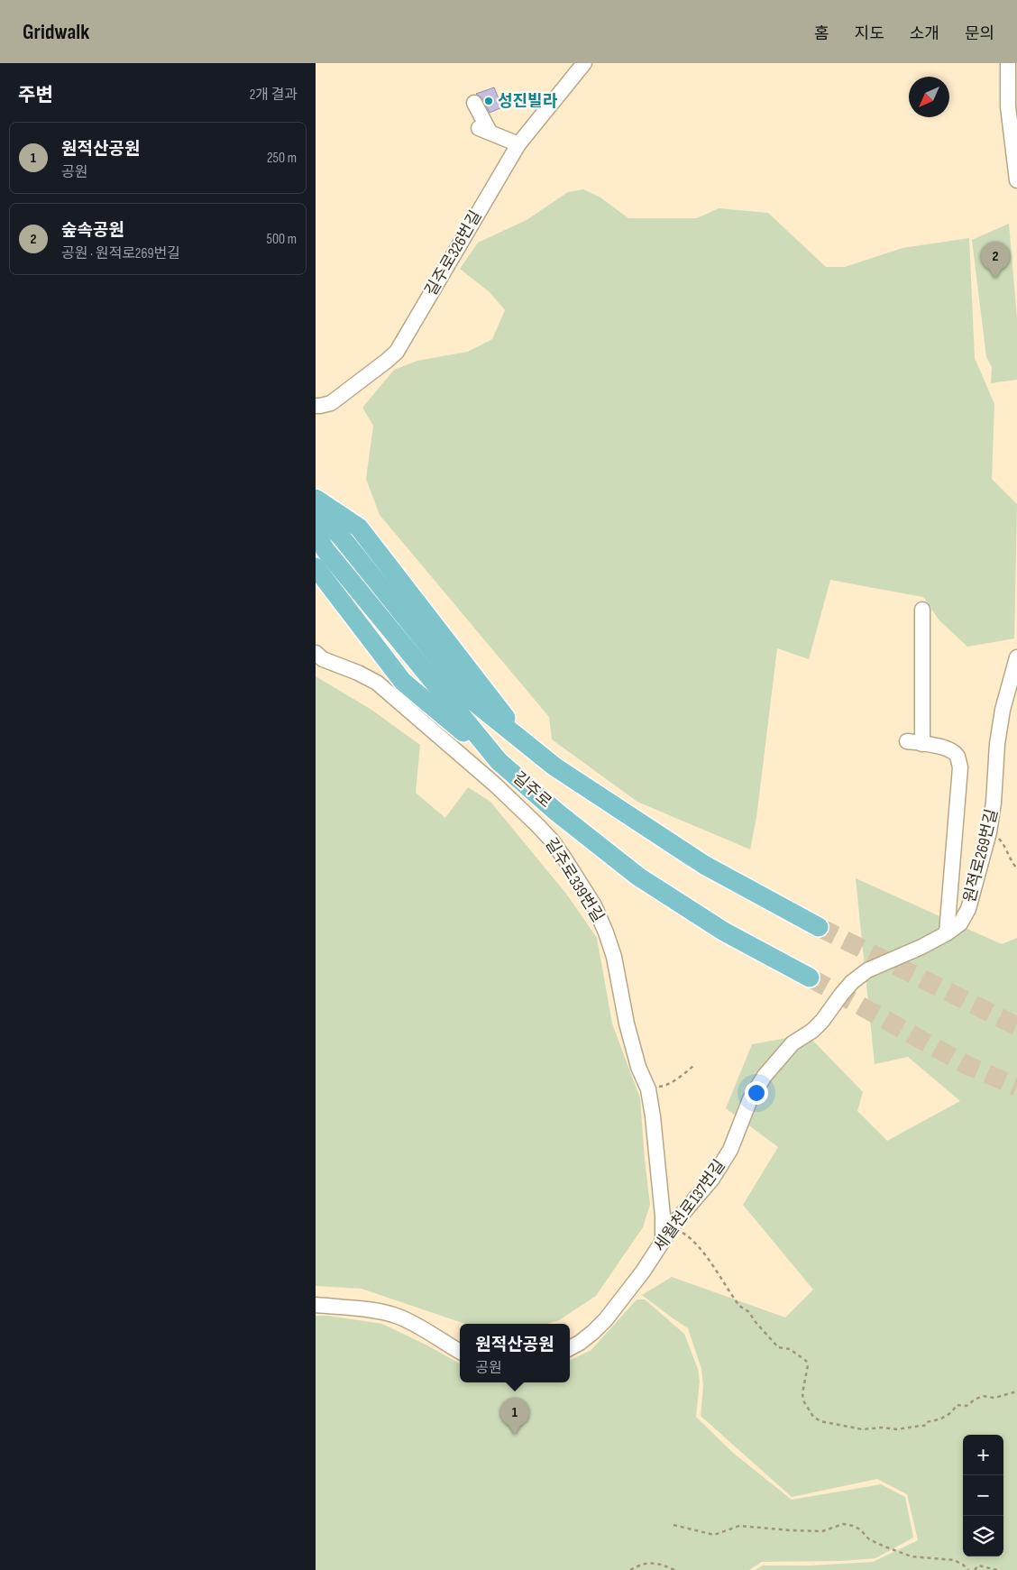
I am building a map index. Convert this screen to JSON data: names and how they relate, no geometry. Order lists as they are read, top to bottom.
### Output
{
  "streets": {
    "main road": ["길주로"],
    "street": [
      "길주로326번길",
      "원적로269번길",
      "길주로339번길",
      "세월천로137번길"
    ]
  },
  "crossings": [
    ["원적로269번길", "세월천로137번길"],
    ["길주로339번길", "세월천로137번길"]
  ],
  "places": ["성진빌라"],
  "north": "bottom left",
  "page": {
    "header": "Gridwalk",
    "nav": [
      "홈",
      "지도",
      "소개",
      "문의"
    ],
    "heading": ["주변", "2개 결과"],
    "list": [
      {
        "mark": "1",
        "name": "원적산공원",
        "note": "공원",
        "value": "250 m"
      },
      {
        "mark": "2",
        "name": "숲속공원",
        "note": "공원 · 원적로269번길",
        "value": "500 m"
      }
    ],
    "pins": ["2", "1"],
    "popup": ["원적산공원", "공원"],
    "map_buttons": ["+", "−"]
  }
}
